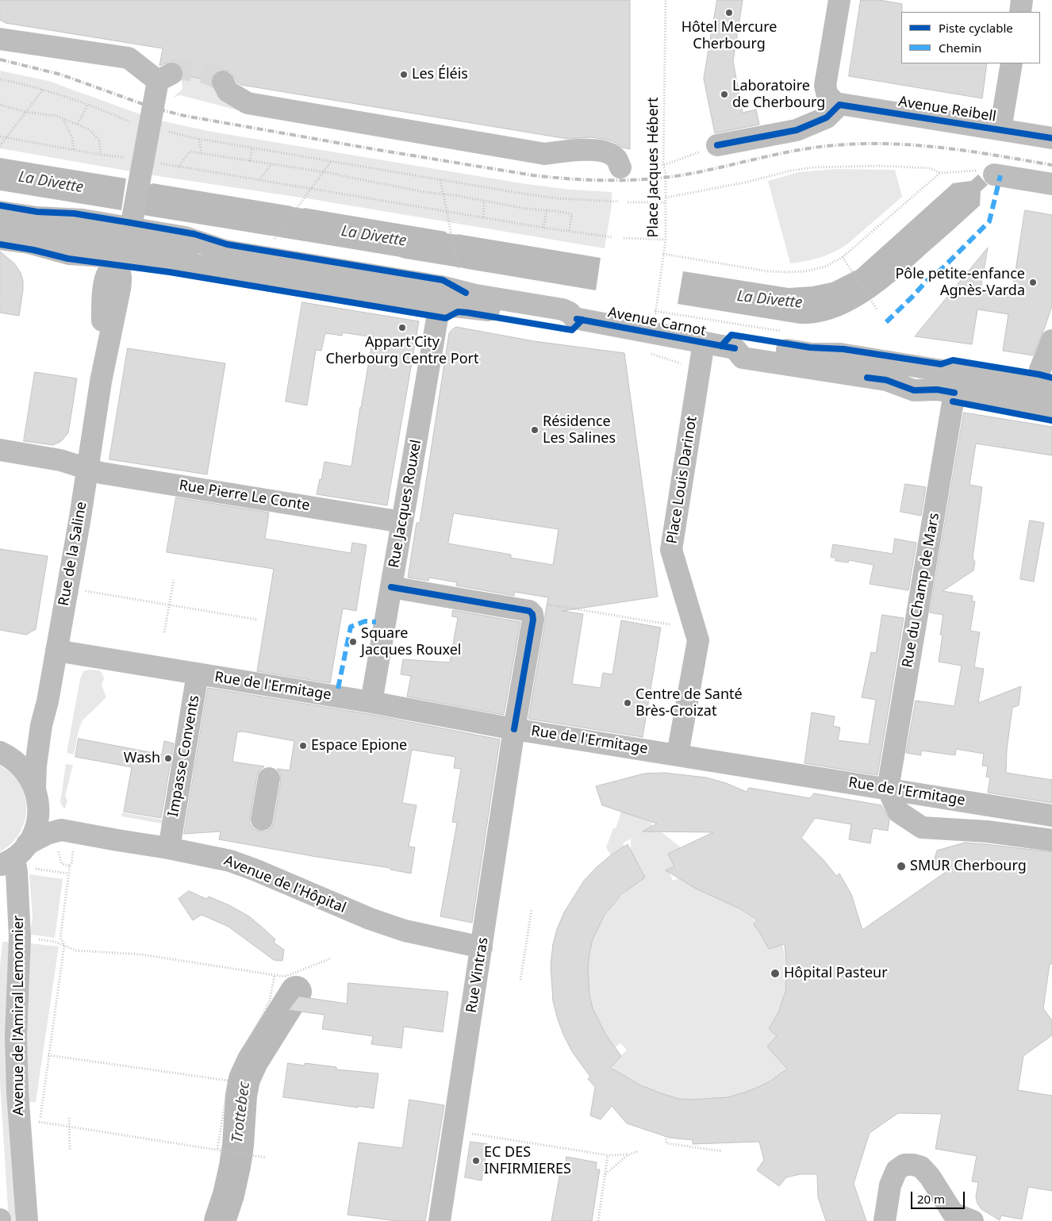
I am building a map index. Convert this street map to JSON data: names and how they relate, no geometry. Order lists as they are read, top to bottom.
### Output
{
  "streets": {
    "street": [
      "Avenue Reibell",
      "Avenue Carnot",
      "Place Louis Darinot",
      "Rue Pierre Le Conte",
      "Rue Jacques Rouxel",
      "Rue de la Saline",
      "Rue du Champ de Mars",
      "Rue de l'Ermitage",
      "Impasse Convents",
      "Avenue de l'Hôpital",
      "Rue Vintras",
      "Avenue de l'Amiral Lemonnier"
    ],
    "path": ["Place Jacques Hébert"]
  },
  "crossings": [
    ["Place Jacques Hébert", "Avenue Carnot"],
    ["Avenue Carnot", "Place Louis Darinot"],
    ["Avenue Carnot", "Rue de la Saline"],
    ["Avenue Carnot", "Rue du Champ de Mars"],
    ["Place Louis Darinot", "Rue de l'Ermitage"],
    ["Rue Pierre Le Conte", "Rue Jacques Rouxel"],
    ["Rue Pierre Le Conte", "Rue de la Saline"],
    ["Rue Jacques Rouxel", "Rue de l'Ermitage"],
    ["Rue Jacques Rouxel", "Rue Vintras"],
    ["Rue de la Saline", "Rue de l'Ermitage"],
    ["Rue de la Saline", "Avenue de l'Hôpital"],
    ["Rue de la Saline", "Avenue de l'Amiral Lemonnier"],
    ["Rue du Champ de Mars", "Rue de l'Ermitage"],
    ["Rue de l'Ermitage", "Impasse Convents"],
    ["Rue de l'Ermitage", "Rue Vintras"],
    ["Avenue de l'Hôpital", "Rue Vintras"],
    ["Avenue de l'Hôpital", "Avenue de l'Amiral Lemonnier"]
  ],
  "water": ["La Divette", "Trottebec"],
  "places": [
    "Hôtel Mercure Cherbourg",
    "Les Éléis",
    "Laboratoire de Cherbourg",
    "Pôle petite-enfance Agnès-Varda",
    "Appart'City Cherbourg Centre Port",
    "Résidence Les Salines",
    "Square Jacques Rouxel",
    "Centre de Santé Brès-Croizat",
    "Espace Epione",
    "Wash",
    "SMUR Cherbourg",
    "Hôpital Pasteur",
    "EC DES INFIRMIERES"
  ],
  "legend": ["Piste cyclable", "Chemin"],
  "scale_bar": "20 m"
}
